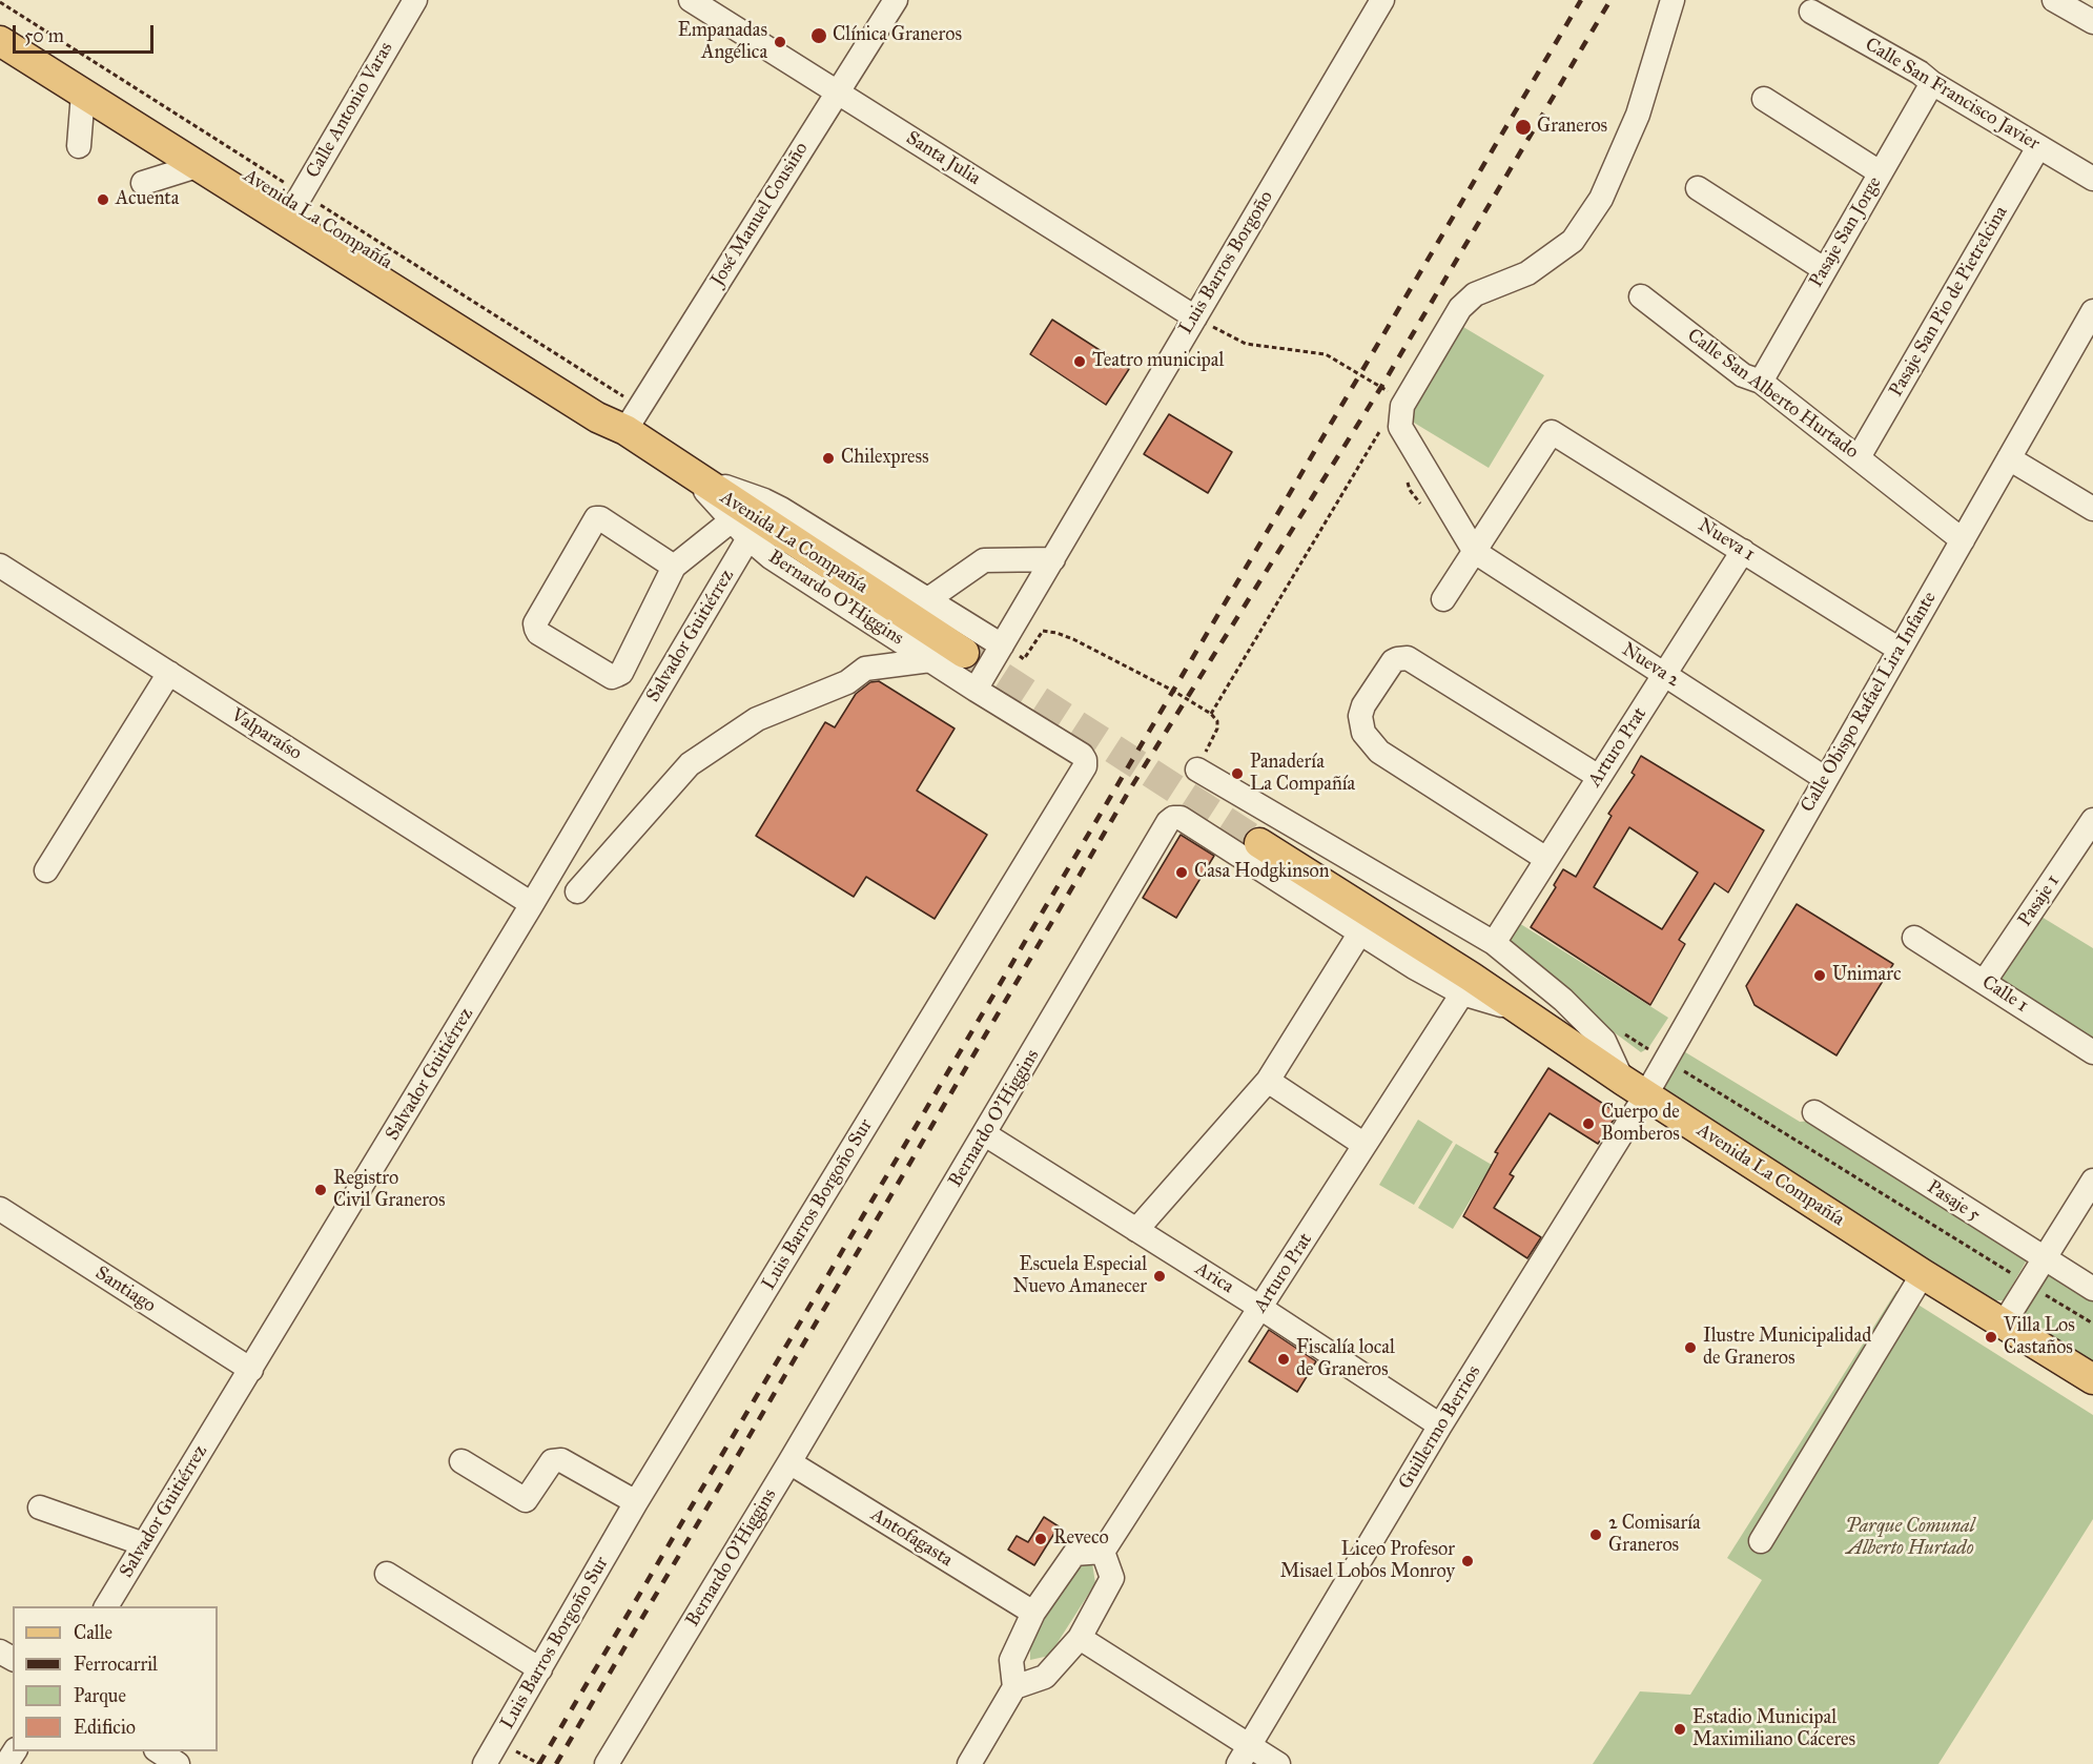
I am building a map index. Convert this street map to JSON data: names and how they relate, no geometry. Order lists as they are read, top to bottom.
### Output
{
  "streets": {
    "main road": ["Avenida La Compañía"],
    "street": [
      "Calle San Francisco Javier",
      "Calle Antonio Varas",
      "Santa Julia",
      "José Manuel Cousiño",
      "Pasaje San Jorge",
      "Luis Barros Borgoño",
      "Pasaje San Pio de Pietrelcina",
      "Calle San Alberto Hurtado",
      "Nueva 1",
      "Bernardo O'Higgins",
      "Salvador Guitiérrez",
      "Nueva 2",
      "Calle Obispo Rafael Lira Infante",
      "Valparaíso",
      "Arturo Prat",
      "Pasaje 1",
      "Calle 1",
      "Pasaje 5",
      "Luis Barros Borgoño Sur",
      "Arica",
      "Santiago",
      "Guillermo Berrios",
      "Antofagasta"
    ]
  },
  "crossings": [
    ["Calle San Francisco Javier", "Pasaje San Jorge"],
    ["Calle San Francisco Javier", "Pasaje San Pio de Pietrelcina"],
    ["Calle Antonio Varas", "Avenida La Compañía"],
    ["Santa Julia", "José Manuel Cousiño"],
    ["Santa Julia", "Luis Barros Borgoño"],
    ["José Manuel Cousiño", "Avenida La Compañía"],
    ["Avenida La Compañía", "Bernardo O'Higgins"],
    ["Avenida La Compañía", "Calle Obispo Rafael Lira Infante"],
    ["Avenida La Compañía", "Guillermo Berrios"],
    ["Pasaje San Jorge", "Calle San Alberto Hurtado"],
    ["Luis Barros Borgoño", "Bernardo O'Higgins"],
    ["Luis Barros Borgoño", "Luis Barros Borgoño Sur"],
    ["Pasaje San Pio de Pietrelcina", "Calle San Alberto Hurtado"],
    ["Calle San Alberto Hurtado", "Calle Obispo Rafael Lira Infante"],
    ["Nueva 1", "Nueva 2"],
    ["Nueva 1", "Calle Obispo Rafael Lira Infante"],
    ["Nueva 1", "Arturo Prat"],
    ["Bernardo O'Higgins", "Salvador Guitiérrez"],
    ["Bernardo O'Higgins", "Arturo Prat"],
    ["Bernardo O'Higgins", "Luis Barros Borgoño Sur"],
    ["Bernardo O'Higgins", "Arica"],
    ["Bernardo O'Higgins", "Antofagasta"],
    ["Salvador Guitiérrez", "Valparaíso"],
    ["Salvador Guitiérrez", "Santiago"],
    ["Nueva 2", "Calle Obispo Rafael Lira Infante"],
    ["Nueva 2", "Arturo Prat"],
    ["Calle Obispo Rafael Lira Infante", "Guillermo Berrios"],
    ["Arturo Prat", "Arica"],
    ["Pasaje 1", "Calle 1"],
    ["Arica", "Guillermo Berrios"]
  ],
  "parks": ["Parque Comunal Alberto Hurtado"],
  "places": [
    "Clínica Graneros",
    "Empanadas Angélica",
    "Graneros",
    "Acuenta",
    "Teatro municipal",
    "Chilexpress",
    "Panadería La Compañía",
    "Casa Hodgkinson",
    "Unimarc",
    "Cuerpo de Bomberos",
    "Registro Civil Graneros",
    "Escuela Especial Nuevo Amanecer",
    "Villa Los Castaños",
    "Ilustre Municipalidad de Graneros",
    "Fiscalía local de Graneros",
    "2 Comisaría Graneros",
    "Reveco",
    "Liceo Profesor Misael Lobos Monroy",
    "Estadio Municipal Maximiliano Cáceres"
  ],
  "legend": [
    "Calle",
    "Ferrocarril",
    "Parque",
    "Edificio"
  ],
  "scale_bar": "50 m"
}
